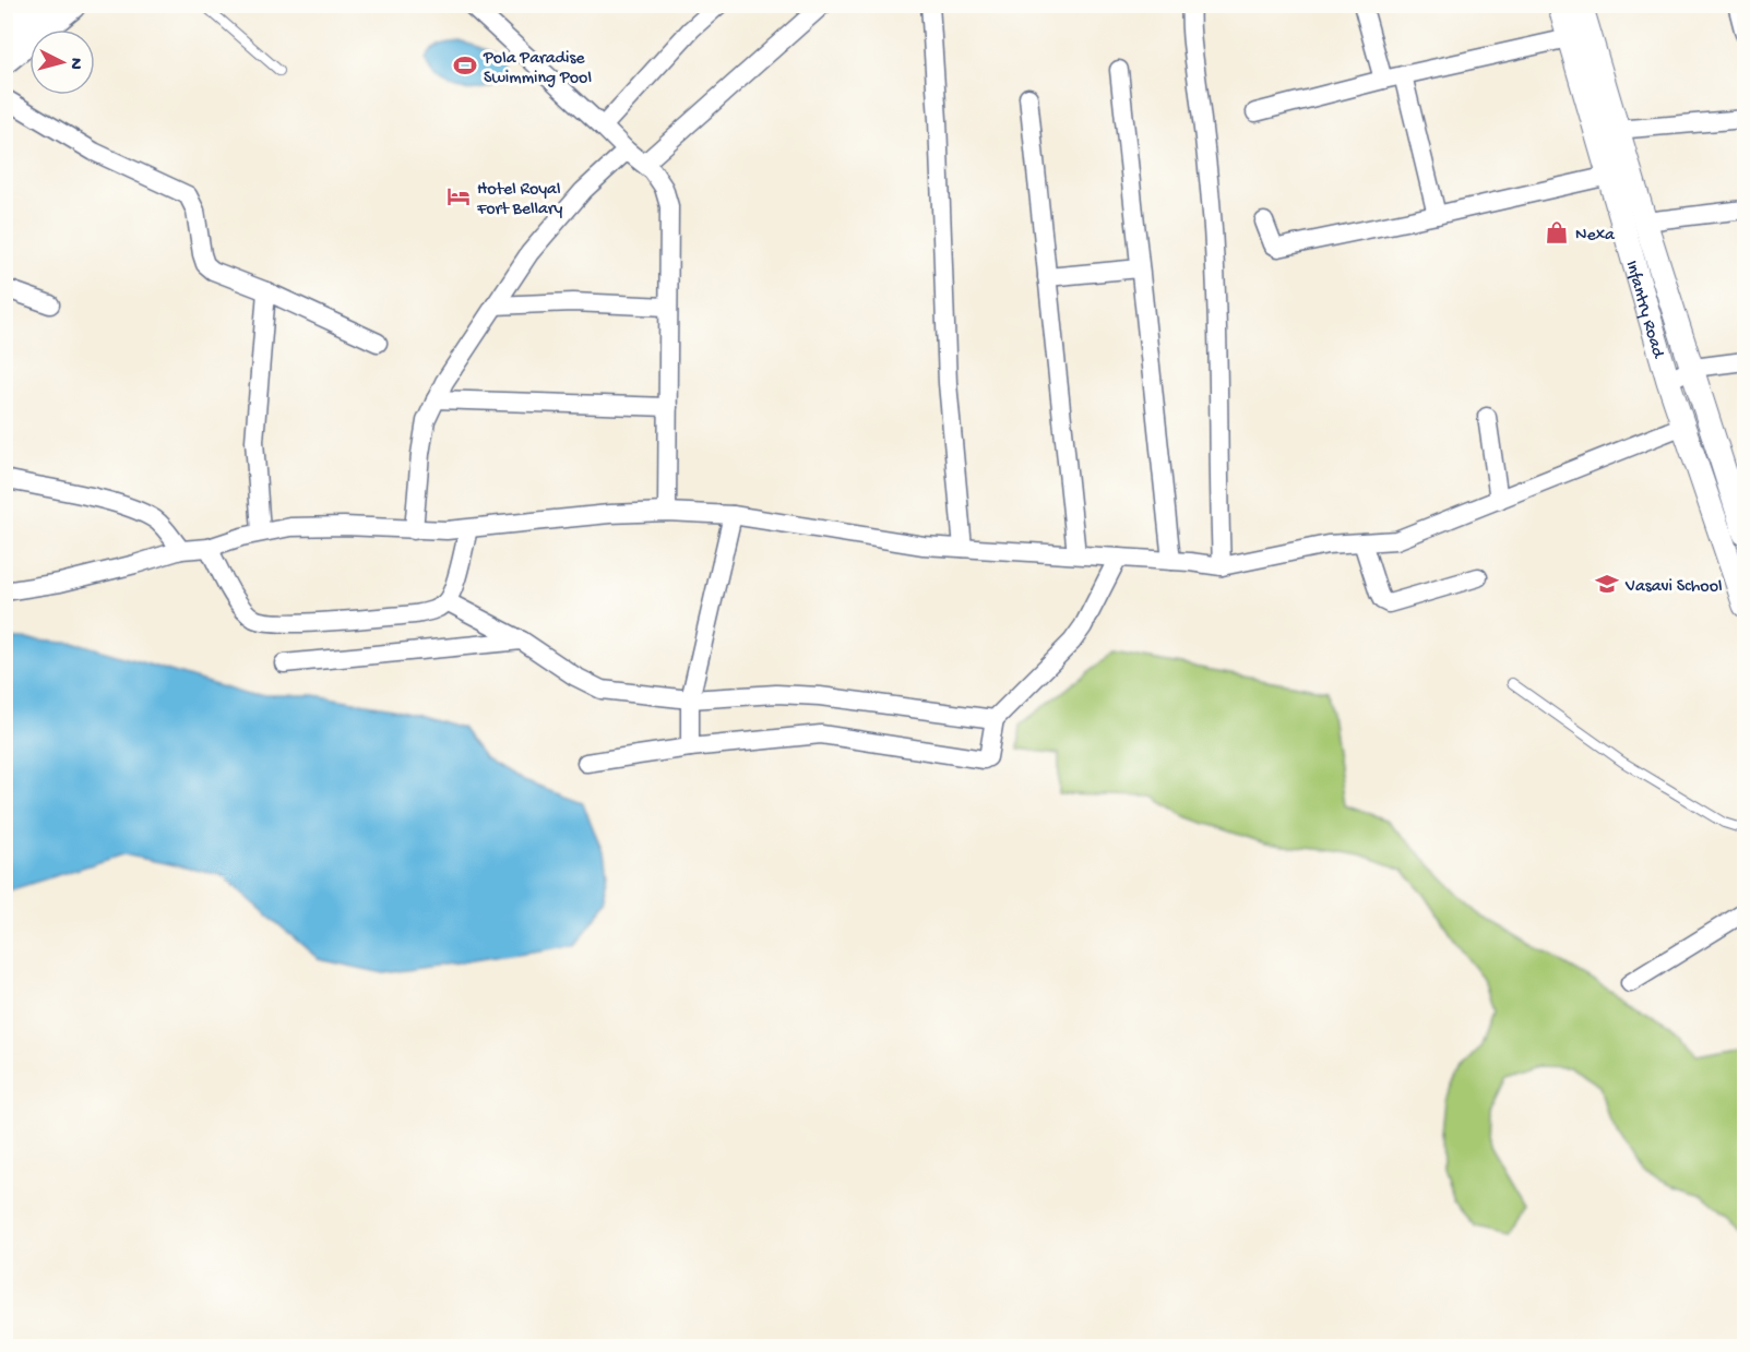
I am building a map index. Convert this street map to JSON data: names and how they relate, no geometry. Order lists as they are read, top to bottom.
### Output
{
  "streets": {
    "street": ["Infantry Road"]
  },
  "places": {
    "sports": ["Pola Paradise Swimming Pool"],
    "hotel": ["Hotel Royal Fort Bellary"],
    "shop": ["Nexa"],
    "school or university": ["Vasavi School"]
  },
  "north": "right"
}
